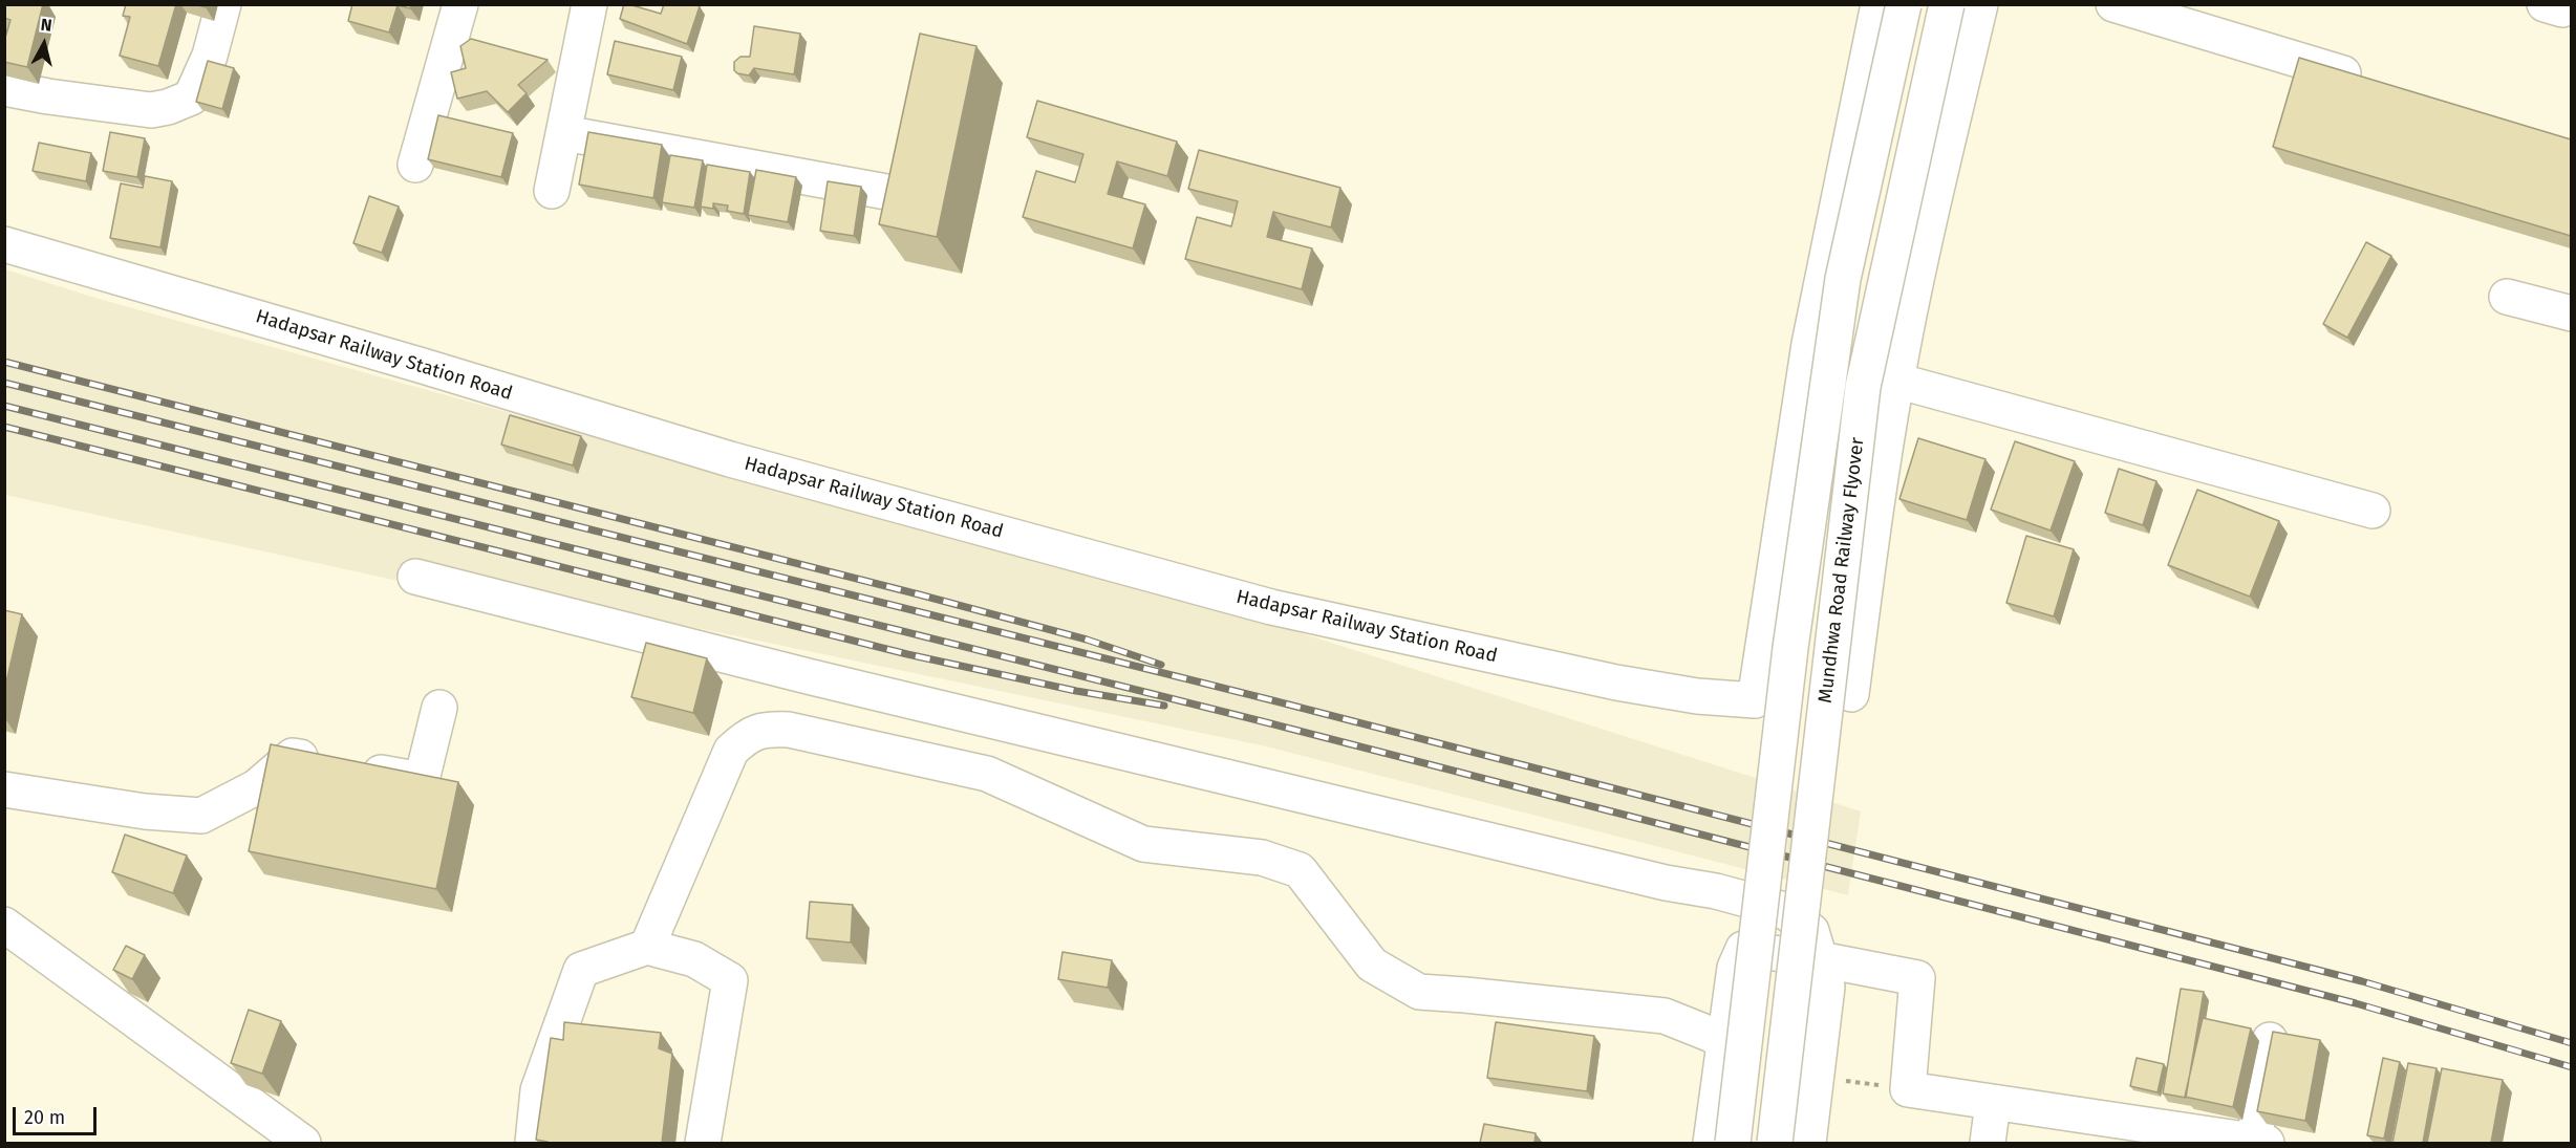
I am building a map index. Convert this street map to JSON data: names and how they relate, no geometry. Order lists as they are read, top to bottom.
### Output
{
  "streets": {
    "main road": ["Hadapsar Railway Station Road", "Mundhwa Road Railway Flyover"]
  },
  "scale_bar": "20 m",
  "north": "top"
}
